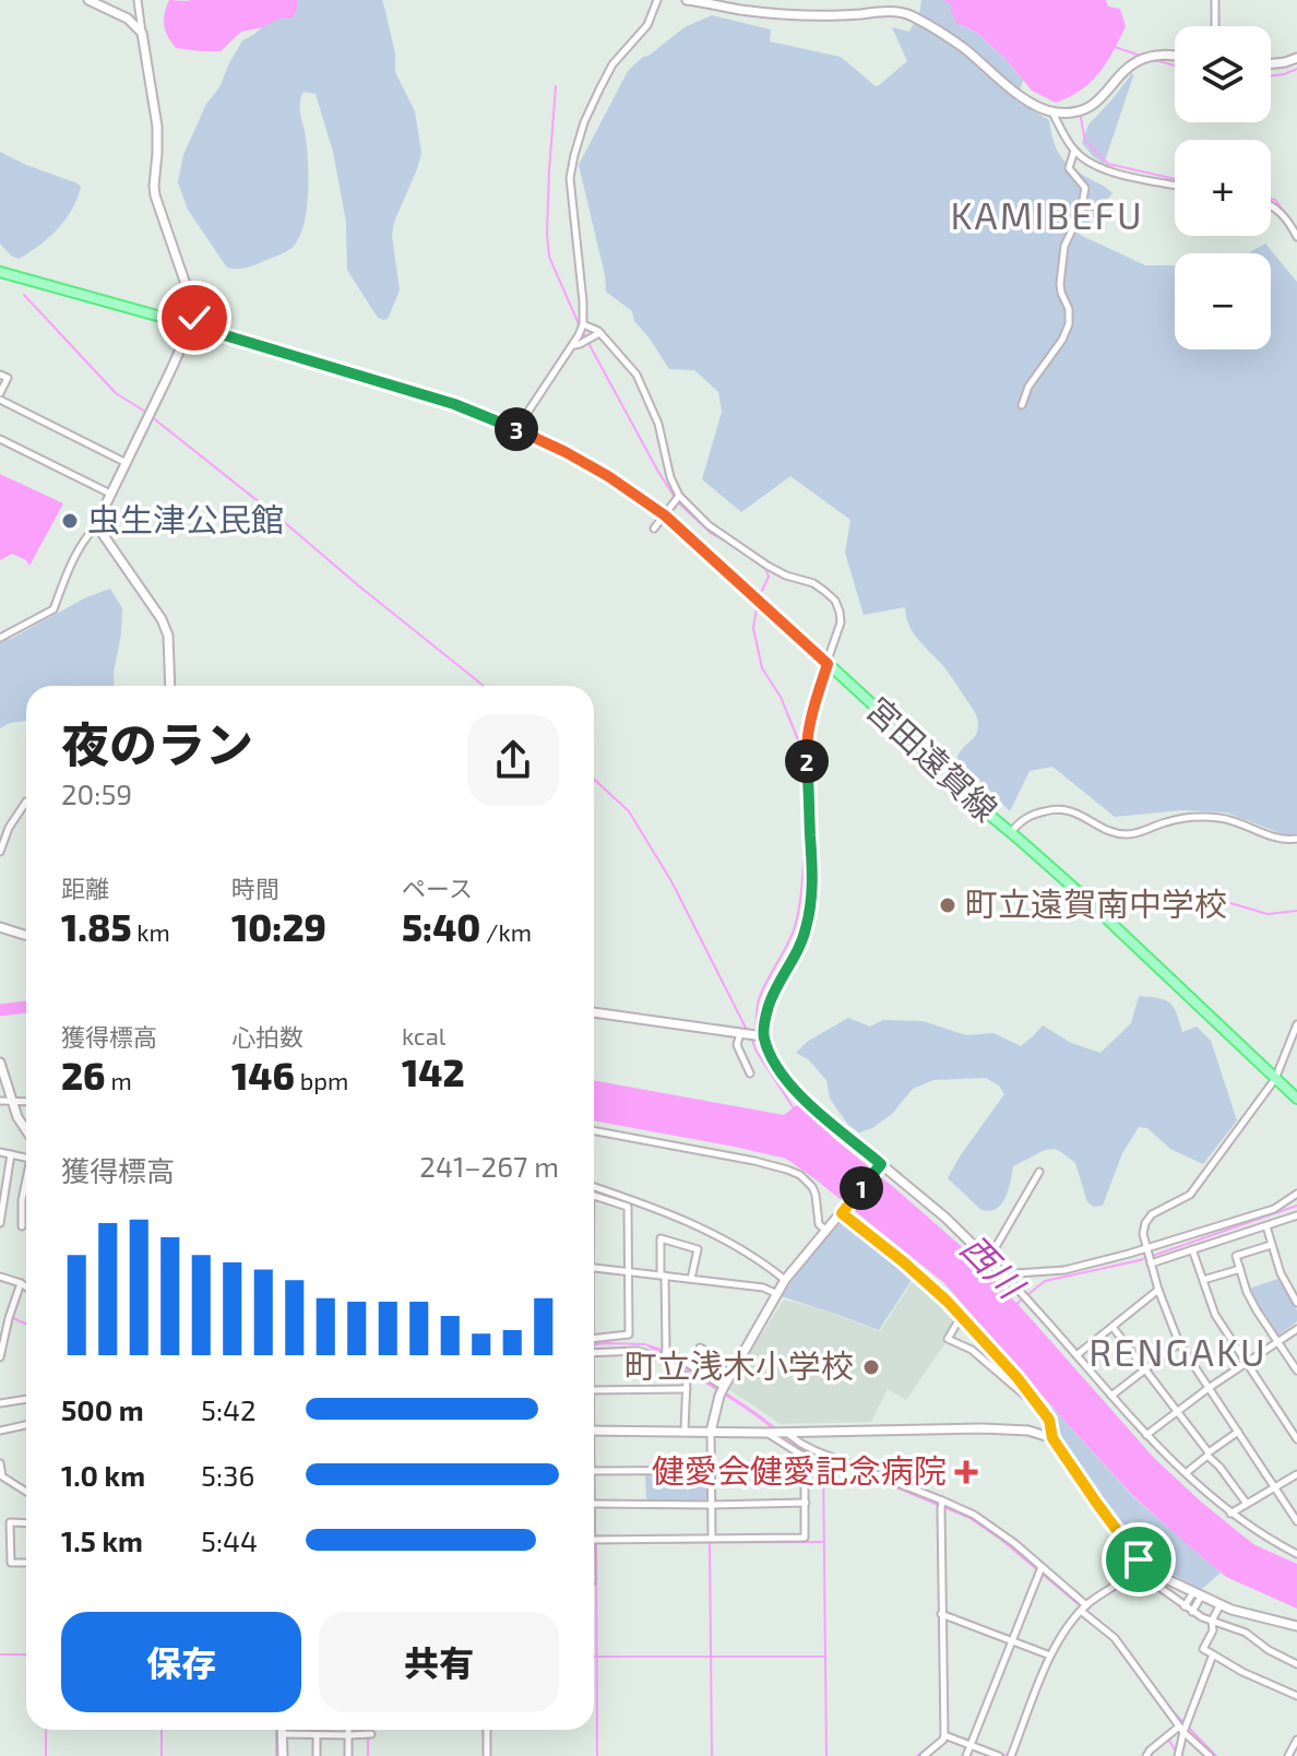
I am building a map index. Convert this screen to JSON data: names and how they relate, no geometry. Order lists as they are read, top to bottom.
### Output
{
  "streets": {
    "main road": ["宮田遠賀線"]
  },
  "districts": ["KAMIBEFU", "RENGAKU"],
  "water": ["西川"],
  "places": {
    "other": ["虫生津公民館", "町立遠賀南中学校", "町立浅木小学校"],
    "health": ["健愛会健愛記念病院"]
  },
  "page": {
    "map_buttons": ["+", "−"],
    "pins": ["3", "2", "1"],
    "heading": ["夜のラン", "20:59"],
    "stats": [
      ["距離", "1.85 km"],
      ["時間", "10:29"],
      ["ペース", "5:40 /km"],
      ["獲得標高", "26 m"],
      ["心拍数", "146 bpm"],
      ["kcal", "142"]
    ],
    "chart": ["獲得標高", "241–267 m"],
    "list": [
      {
        "name": "500 m",
        "note": "5:42"
      },
      {
        "name": "1.0 km",
        "note": "5:36"
      },
      {
        "name": "1.5 km",
        "note": "5:44"
      }
    ],
    "buttons": ["保存", "共有"]
  }
}
